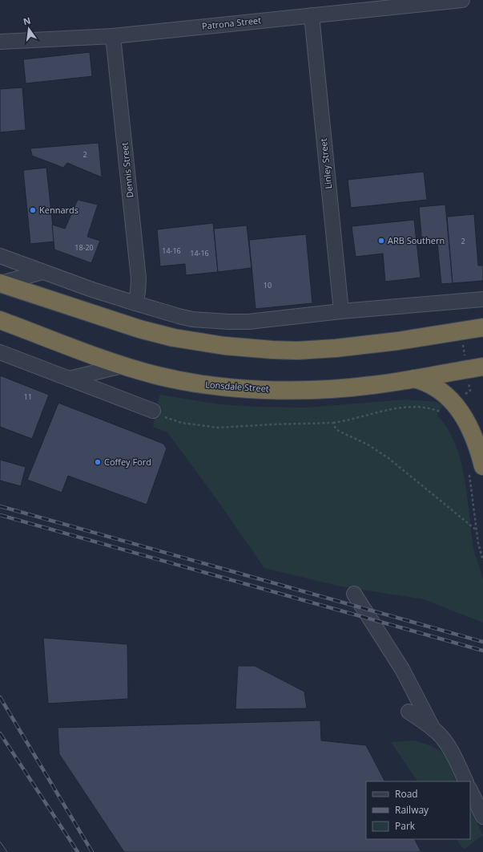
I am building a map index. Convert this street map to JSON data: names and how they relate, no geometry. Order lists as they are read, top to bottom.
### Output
{
  "streets": {
    "highway": ["Lonsdale Street"],
    "street": ["Patrona Street", "Linley Street", "Dennis Street"]
  },
  "crossings": [
    ["Patrona Street", "Linley Street"],
    ["Patrona Street", "Dennis Street"]
  ],
  "places": ["Kennards", "ARB Southern", "Coffey Ford"],
  "house_numbers": [
    "2",
    "2",
    "18-20",
    "14-16",
    "14-16",
    "10",
    "11"
  ],
  "legend": ["Road", "Railway", "Park"],
  "north": "top"
}
